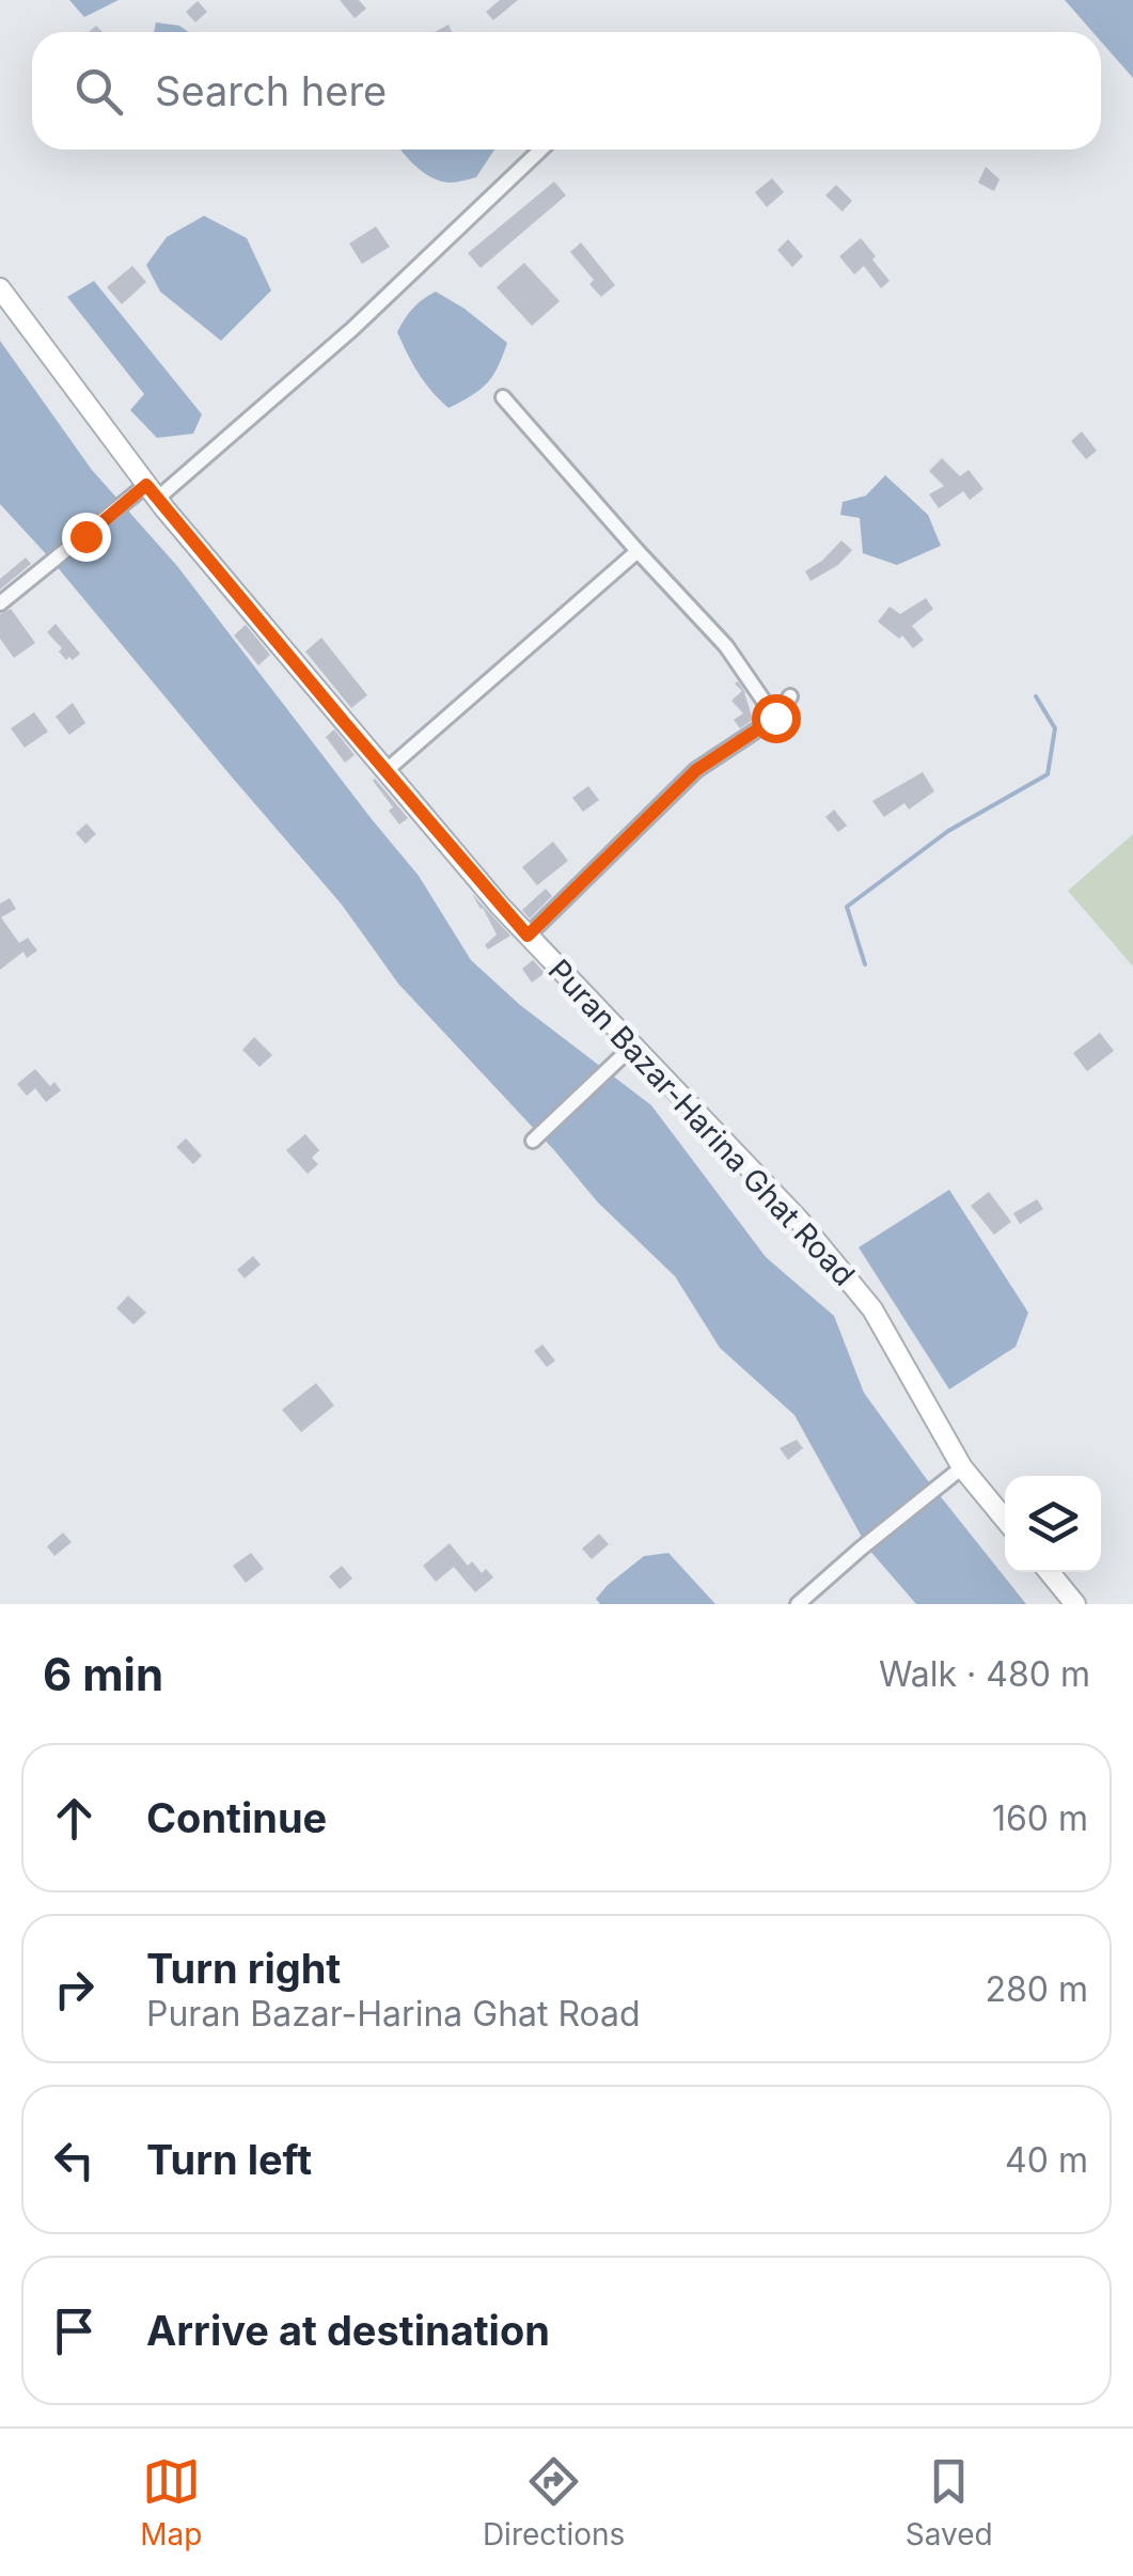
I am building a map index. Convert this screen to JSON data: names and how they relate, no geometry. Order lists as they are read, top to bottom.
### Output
{
  "streets": {
    "main road": ["Puran Bazar-Harina Ghat Road"]
  },
  "page": {
    "search": "Search here",
    "heading": ["6 min", "Walk · 480 m"],
    "list": [
      ["Continue", "160 m"],
      ["Turn right", "Puran Bazar-Harina Ghat Road", "280 m"],
      ["Turn left", "40 m"],
      "Arrive at destination"
    ],
    "nav": ["Map", "Directions", "Saved"]
  }
}
